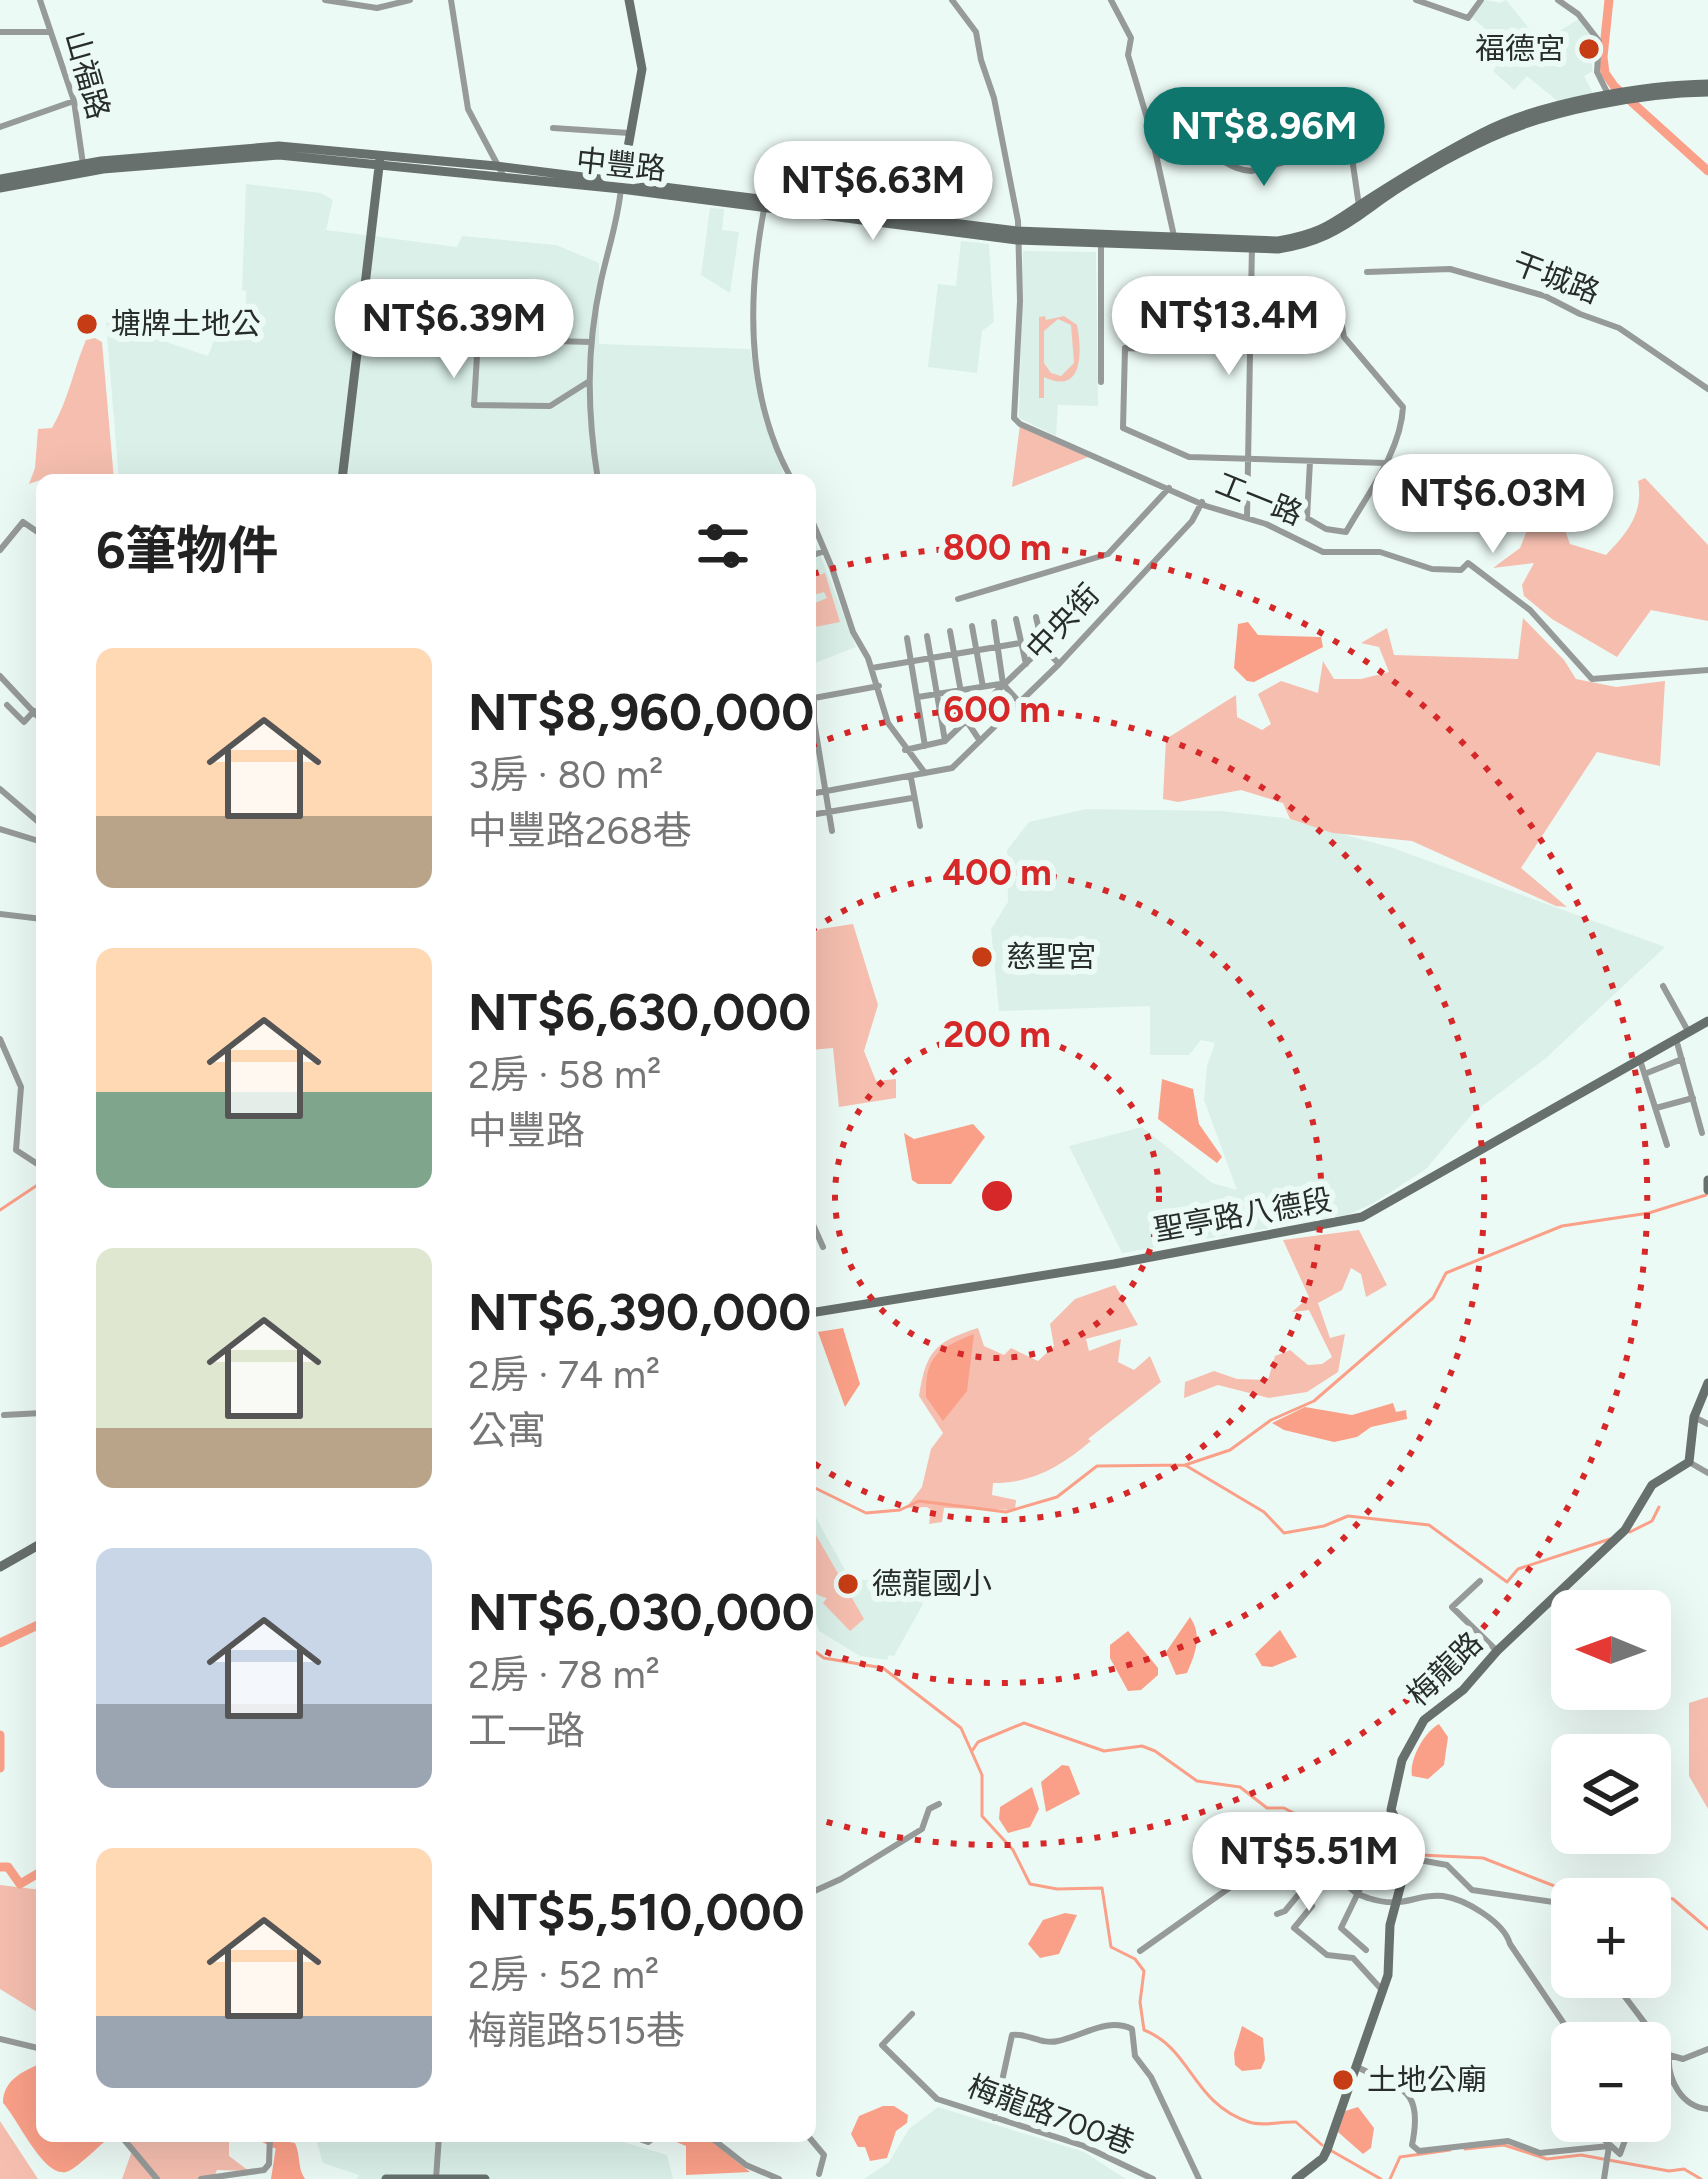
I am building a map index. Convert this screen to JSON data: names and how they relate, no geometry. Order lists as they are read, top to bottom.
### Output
{
  "streets": {
    "street": [
      "山福路",
      "中豐路",
      "干城路",
      "工一路",
      "中央街",
      "聖亭路八德段",
      "梅龍路",
      "梅龍路700巷"
    ]
  },
  "crossings": [
    ["山福路", "中豐路"],
    ["中豐路", "工一路"],
    ["工一路", "中央街"]
  ],
  "places": [
    "福德宮",
    "塘牌土地公",
    "慈聖宮",
    "德龍國小",
    "土地公廟"
  ],
  "north": "left",
  "page": {
    "price": [
      "NT$8.96M",
      "NT$6.63M",
      "NT$13.4M",
      "NT$6.39M",
      "NT$6.03M",
      "NT$5.51M"
    ],
    "heading": "6筆物件",
    "list": [
      {
        "name": "NT$8,960,000",
        "note": "3房 · 80 m² · 中豐路268巷"
      },
      {
        "name": "NT$6,630,000",
        "note": "2房 · 58 m² · 中豐路"
      },
      {
        "name": "NT$6,390,000",
        "note": "2房 · 74 m² · 公寓"
      },
      {
        "name": "NT$6,030,000",
        "note": "2房 · 78 m² · 工一路"
      },
      {
        "name": "NT$5,510,000",
        "note": "2房 · 52 m² · 梅龍路515巷"
      }
    ],
    "map_buttons": ["+", "−"]
  },
  "rings": [
    "800 m",
    "600 m",
    "400 m",
    "200 m"
  ]
}
